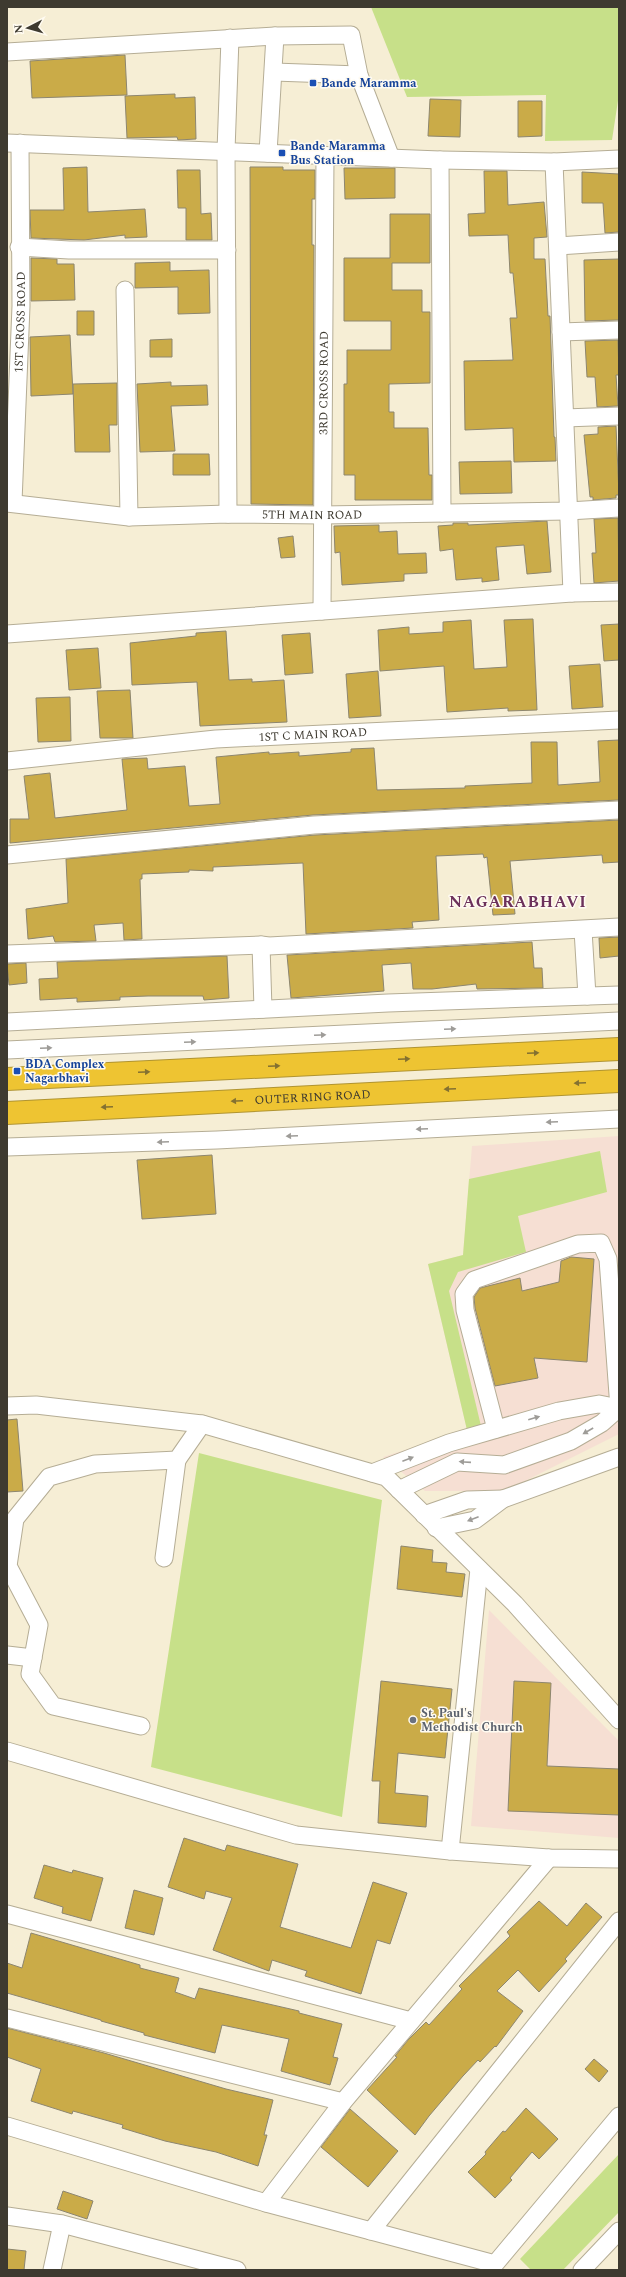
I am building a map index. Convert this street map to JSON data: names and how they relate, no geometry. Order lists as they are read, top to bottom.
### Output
{
  "streets": {
    "highway": ["OUTER RING ROAD"],
    "street": [
      "1ST CROSS ROAD",
      "3RD CROSS ROAD",
      "5TH MAIN ROAD",
      "1ST C MAIN ROAD"
    ]
  },
  "crossings": [
    ["1ST CROSS ROAD", "5TH MAIN ROAD"],
    ["3RD CROSS ROAD", "5TH MAIN ROAD"]
  ],
  "districts": ["NAGARABHAVI"],
  "places": {
    "transit": ["Bande Maramma", "Bande Maramma Bus Station", "BDA Complex Nagarbhavi"],
    "other": ["St. Paul's Methodist Church"]
  },
  "north": "left"
}
